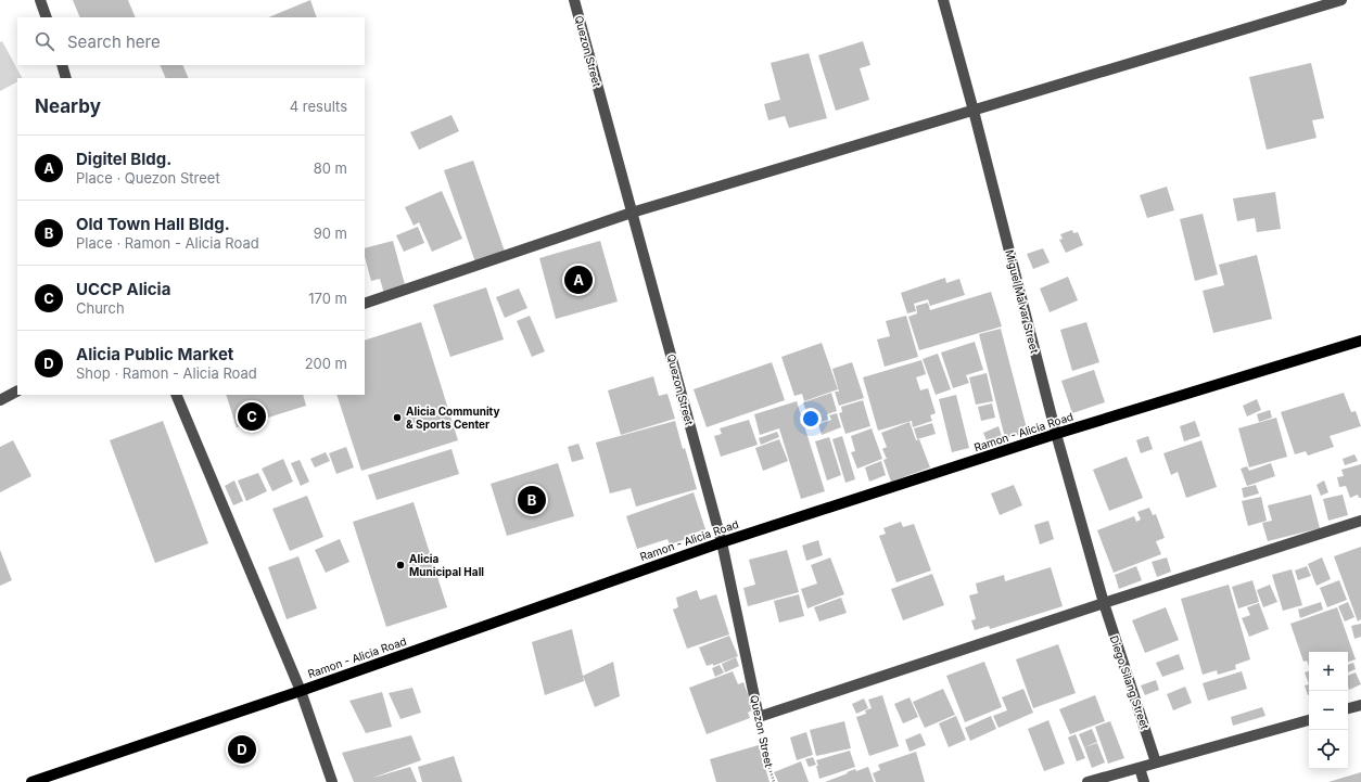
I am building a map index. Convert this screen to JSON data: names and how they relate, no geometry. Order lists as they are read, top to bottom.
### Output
{
  "streets": {
    "main road": ["Ramon - Alicia Road"],
    "street": ["Quezon Street", "Miguel Malvar Street", "Diego Silang Street"]
  },
  "crossings": [
    ["Quezon Street", "Ramon - Alicia Road"],
    ["Miguel Malvar Street", "Ramon - Alicia Road"],
    ["Miguel Malvar Street", "Diego Silang Street"]
  ],
  "places": ["Alicia Community & Sports Center", "Alicia Municipal Hall"],
  "page": {
    "search": "Search here",
    "heading": ["Nearby", "4 results"],
    "list": [
      {
        "mark": "A",
        "name": "Digitel Bldg.",
        "note": "Place · Quezon Street",
        "value": "80 m"
      },
      {
        "mark": "B",
        "name": "Old Town Hall Bldg.",
        "note": "Place · Ramon - Alicia Road",
        "value": "90 m"
      },
      {
        "mark": "C",
        "name": "UCCP Alicia",
        "note": "Church",
        "value": "170 m"
      },
      {
        "mark": "D",
        "name": "Alicia Public Market",
        "note": "Shop · Ramon - Alicia Road",
        "value": "200 m"
      }
    ],
    "pins": [
      "A",
      "C",
      "B",
      "D"
    ],
    "map_buttons": ["+", "−"]
  }
}
